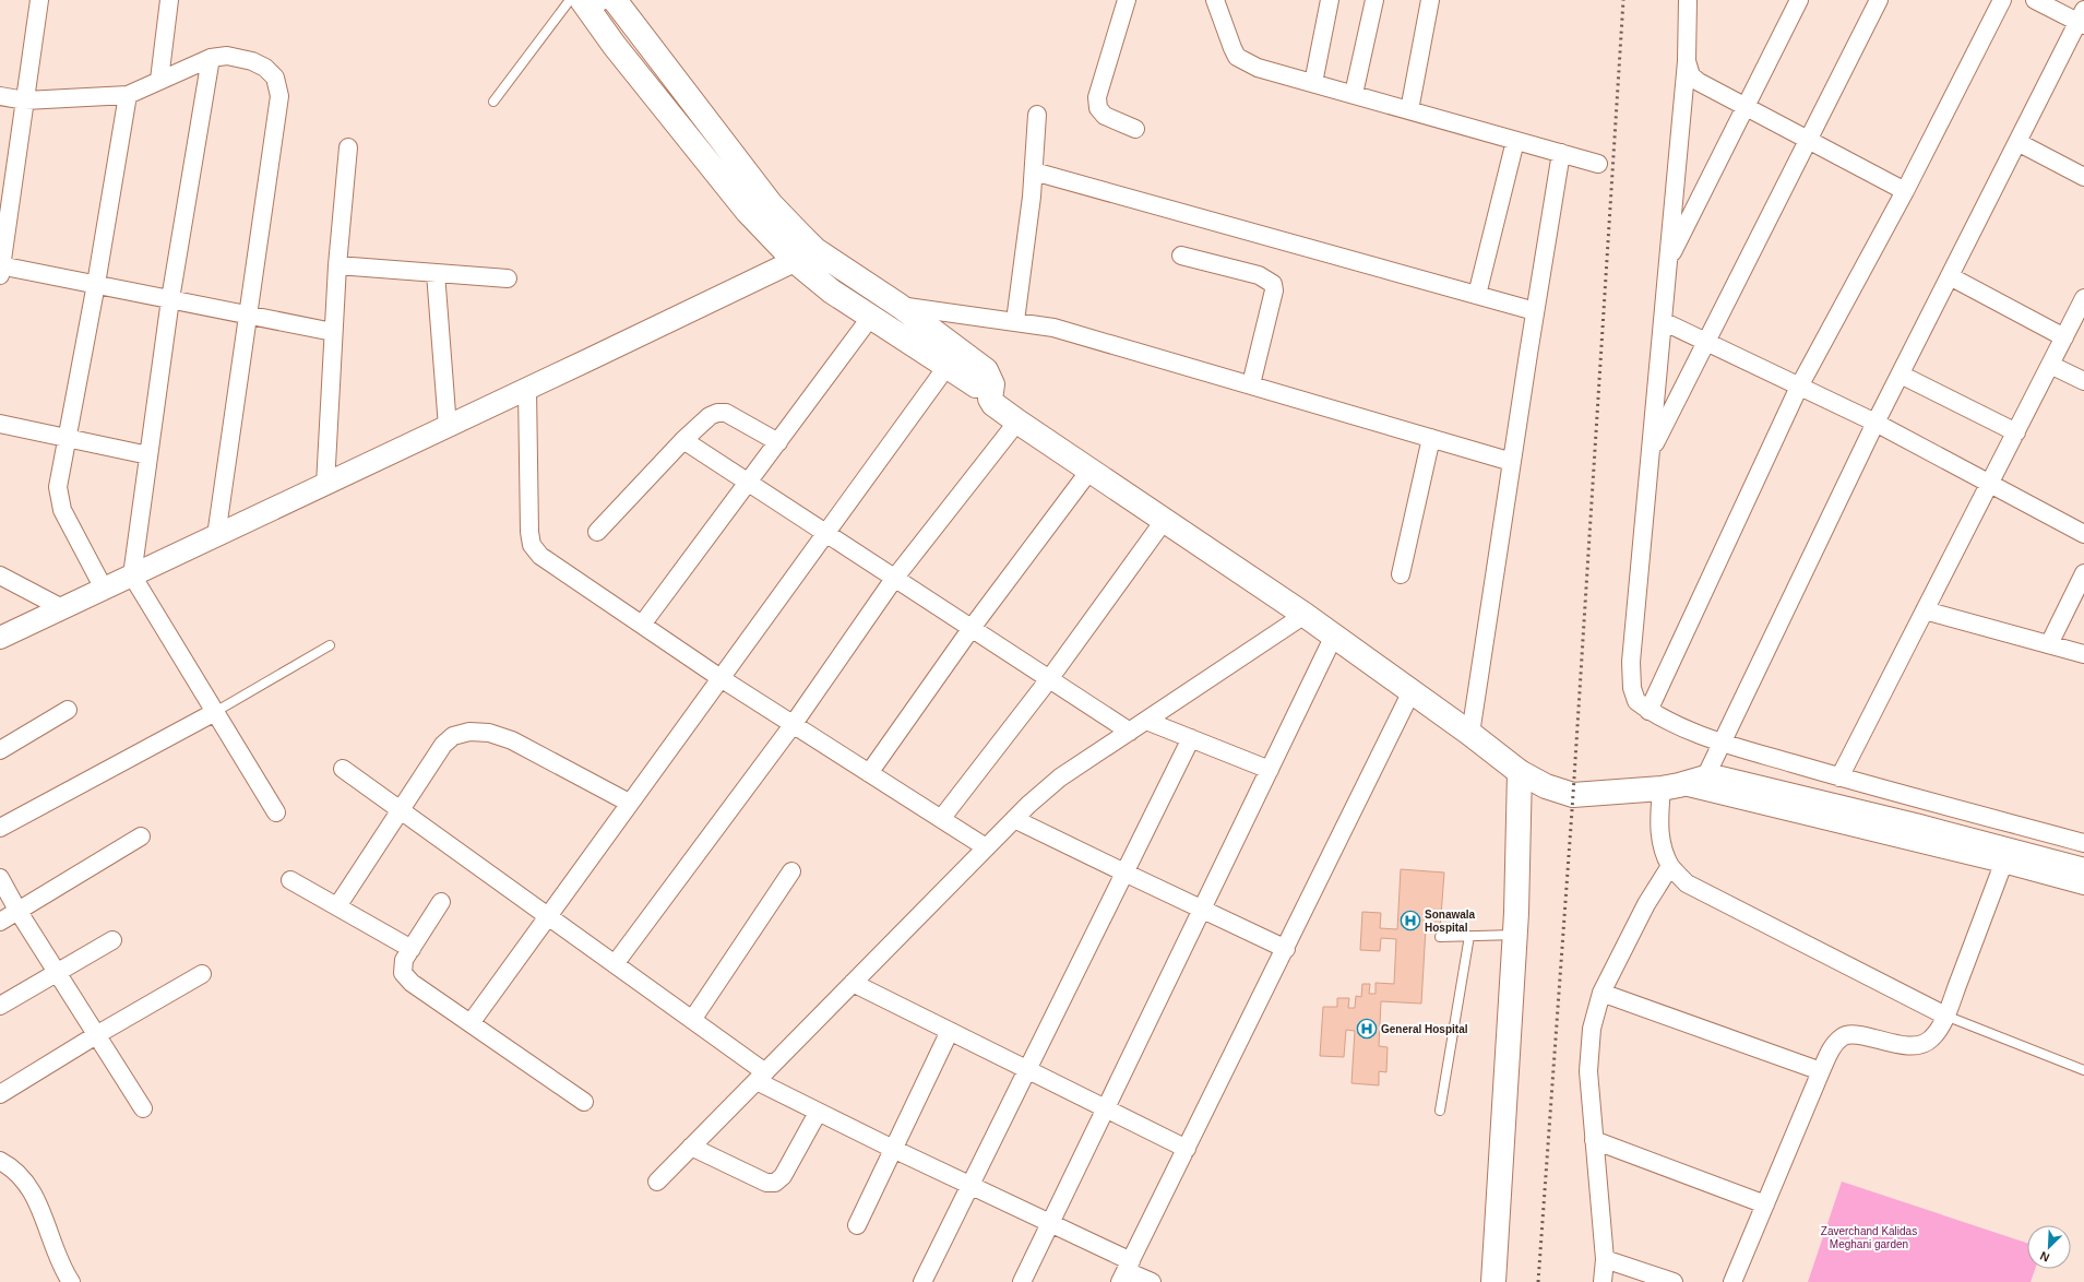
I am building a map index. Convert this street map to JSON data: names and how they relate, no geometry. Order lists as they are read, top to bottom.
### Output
{
  "parks": ["Zaverchand Kalidas Meghani garden"],
  "places": {
    "hospital": ["Sonawala Hospital", "General Hospital"]
  },
  "north": "bottom left"
}
